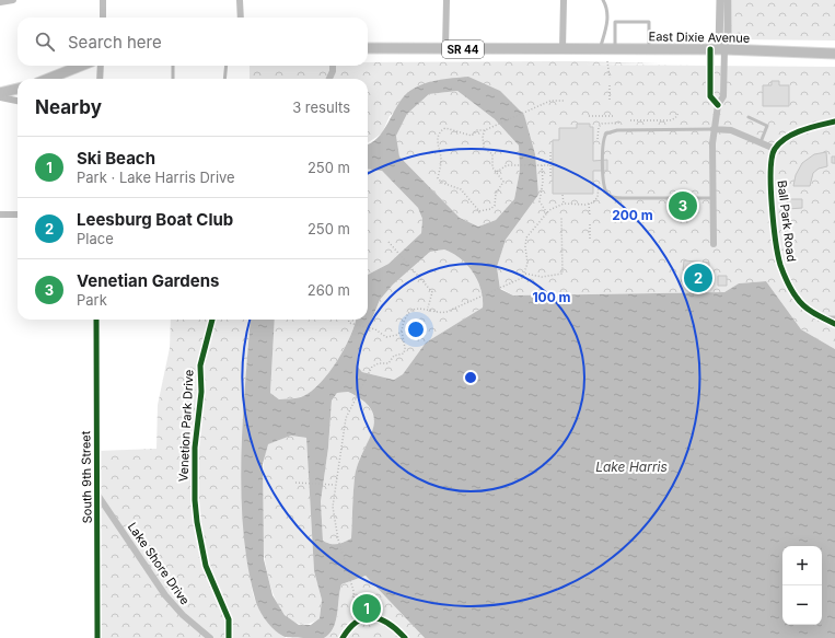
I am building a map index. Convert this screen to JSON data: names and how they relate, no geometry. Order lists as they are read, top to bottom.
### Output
{
  "streets": {
    "main road": ["East Dixie Avenue", "SR 44"],
    "street": [
      "Ball Park Road",
      "Venetion Park Drive",
      "South 9th Street",
      "Lake Shore Drive"
    ]
  },
  "crossings": [
    ["East Dixie Avenue", "SR 44"],
    ["South 9th Street", "Lake Shore Drive"]
  ],
  "water": ["Lake Harris"],
  "page": {
    "search": "Search here",
    "heading": ["Nearby", "3 results"],
    "list": [
      {
        "mark": "1",
        "name": "Ski Beach",
        "note": "Park · Lake Harris Drive",
        "value": "250 m"
      },
      {
        "mark": "2",
        "name": "Leesburg Boat Club",
        "note": "Place",
        "value": "250 m"
      },
      {
        "mark": "3",
        "name": "Venetian Gardens",
        "note": "Park",
        "value": "260 m"
      }
    ],
    "pins": ["3", "2", "1"],
    "map_buttons": ["+", "−"]
  },
  "rings": ["200 m", "100 m"]
}
